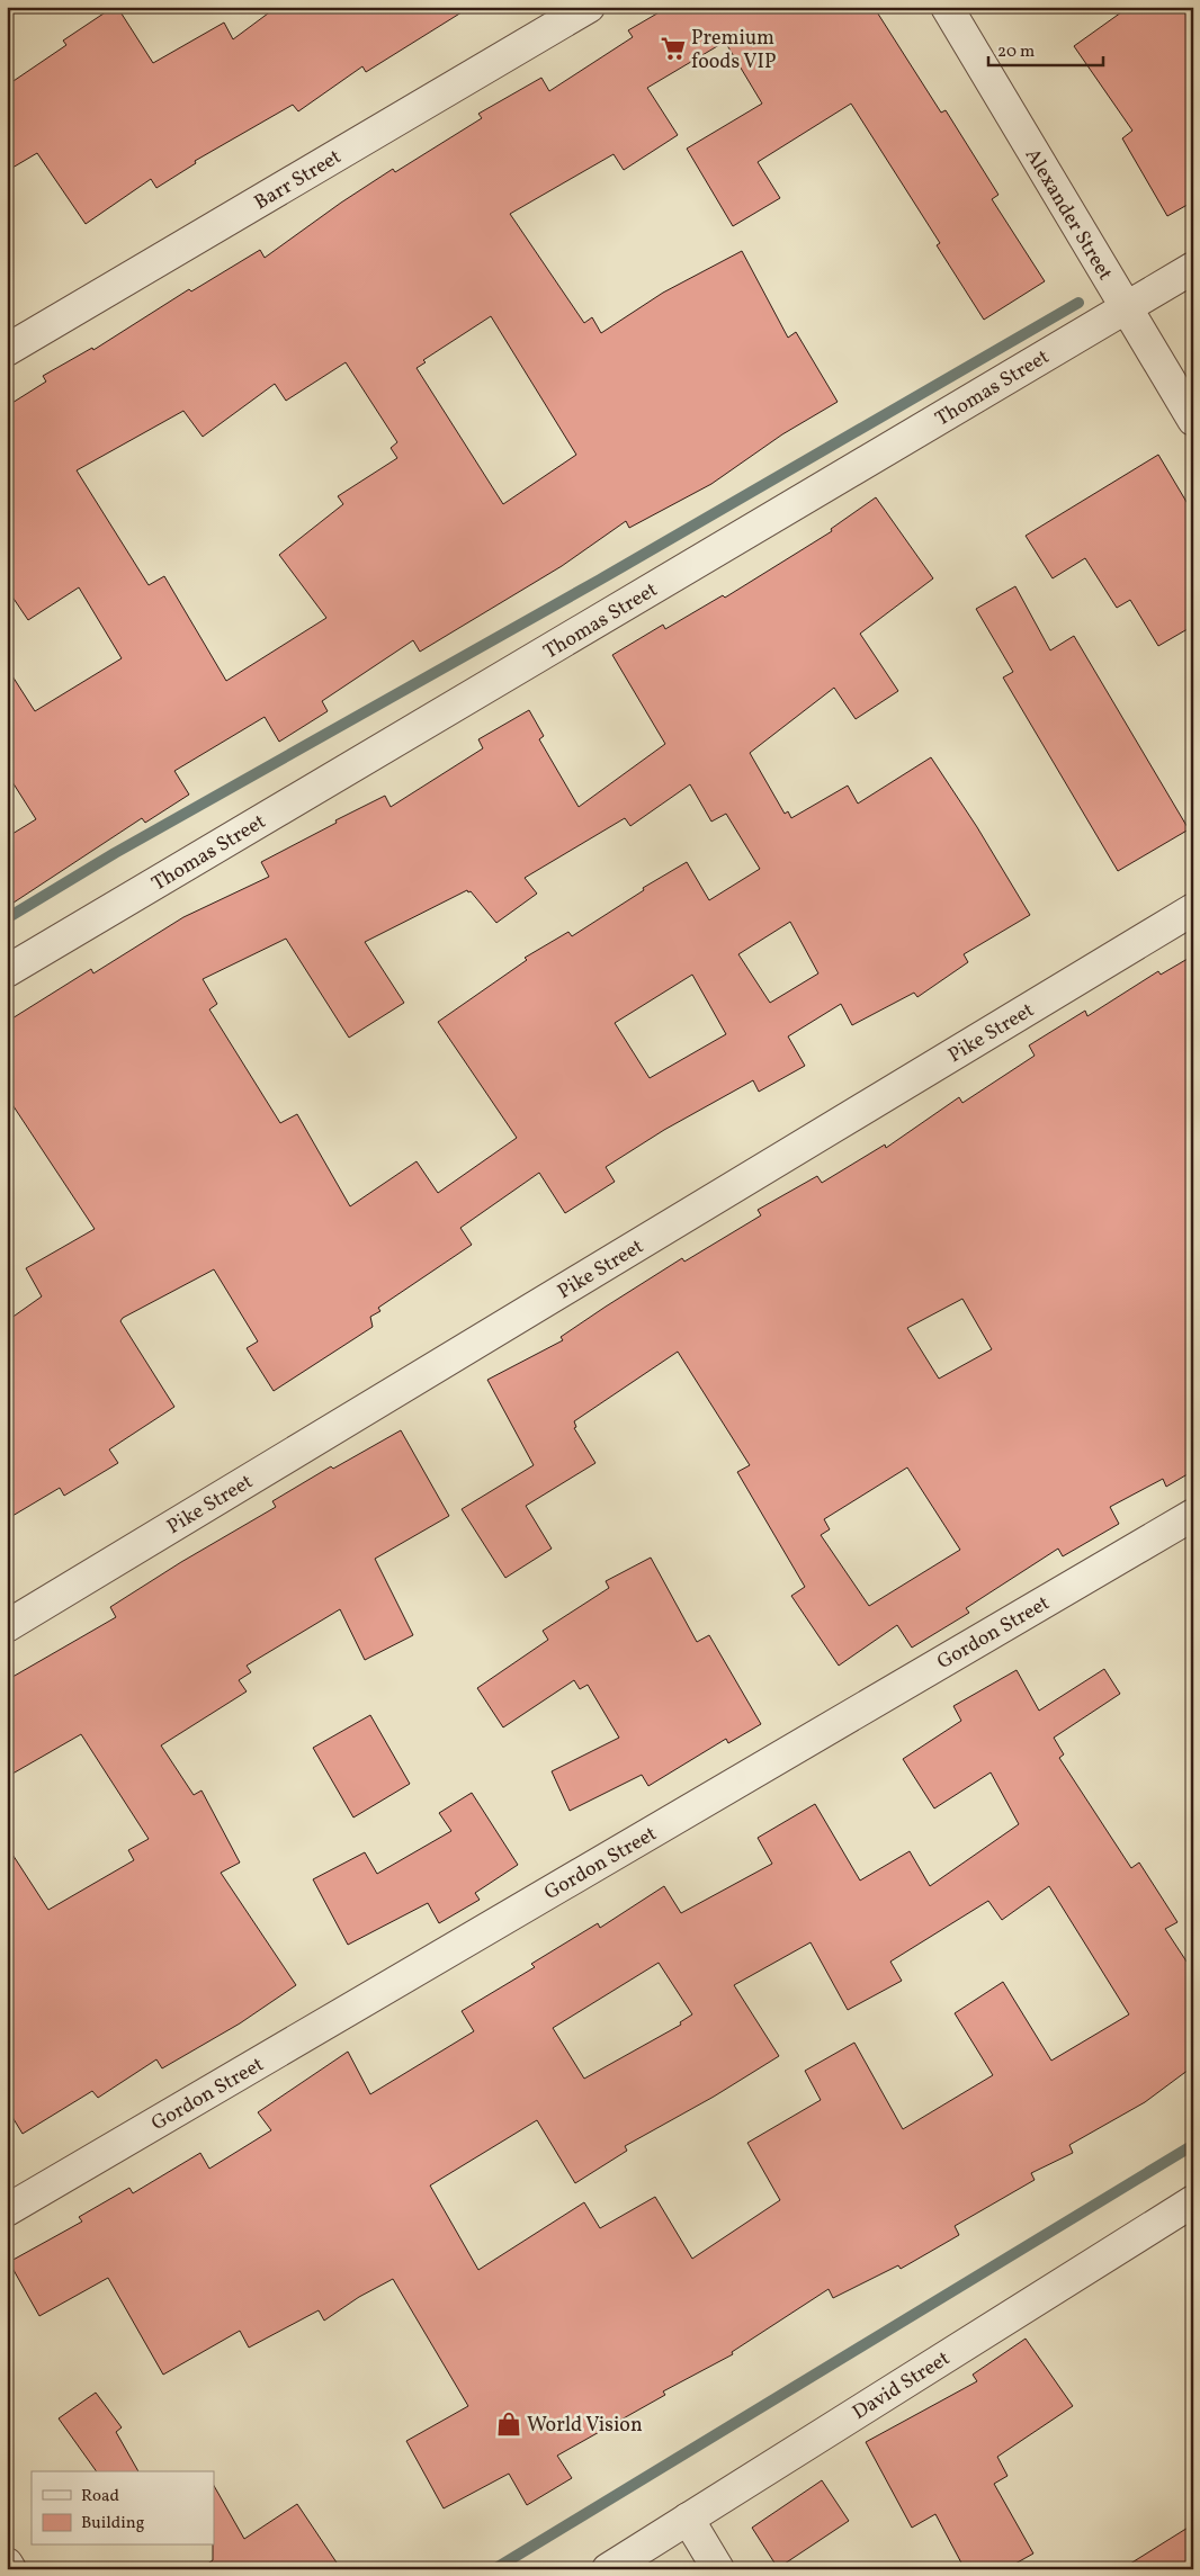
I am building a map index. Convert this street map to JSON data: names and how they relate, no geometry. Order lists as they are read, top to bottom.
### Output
{
  "streets": {
    "street": [
      "Barr Street",
      "Alexander Street",
      "Thomas Street",
      "Pike Street",
      "Gordon Street",
      "David Street"
    ]
  },
  "crossings": [
    ["Alexander Street", "Thomas Street"]
  ],
  "places": {
    "supermarket": ["Premium foods VIP"],
    "shop": ["World Vision"]
  },
  "legend": ["Road", "Building"],
  "scale_bar": "20 m"
}
